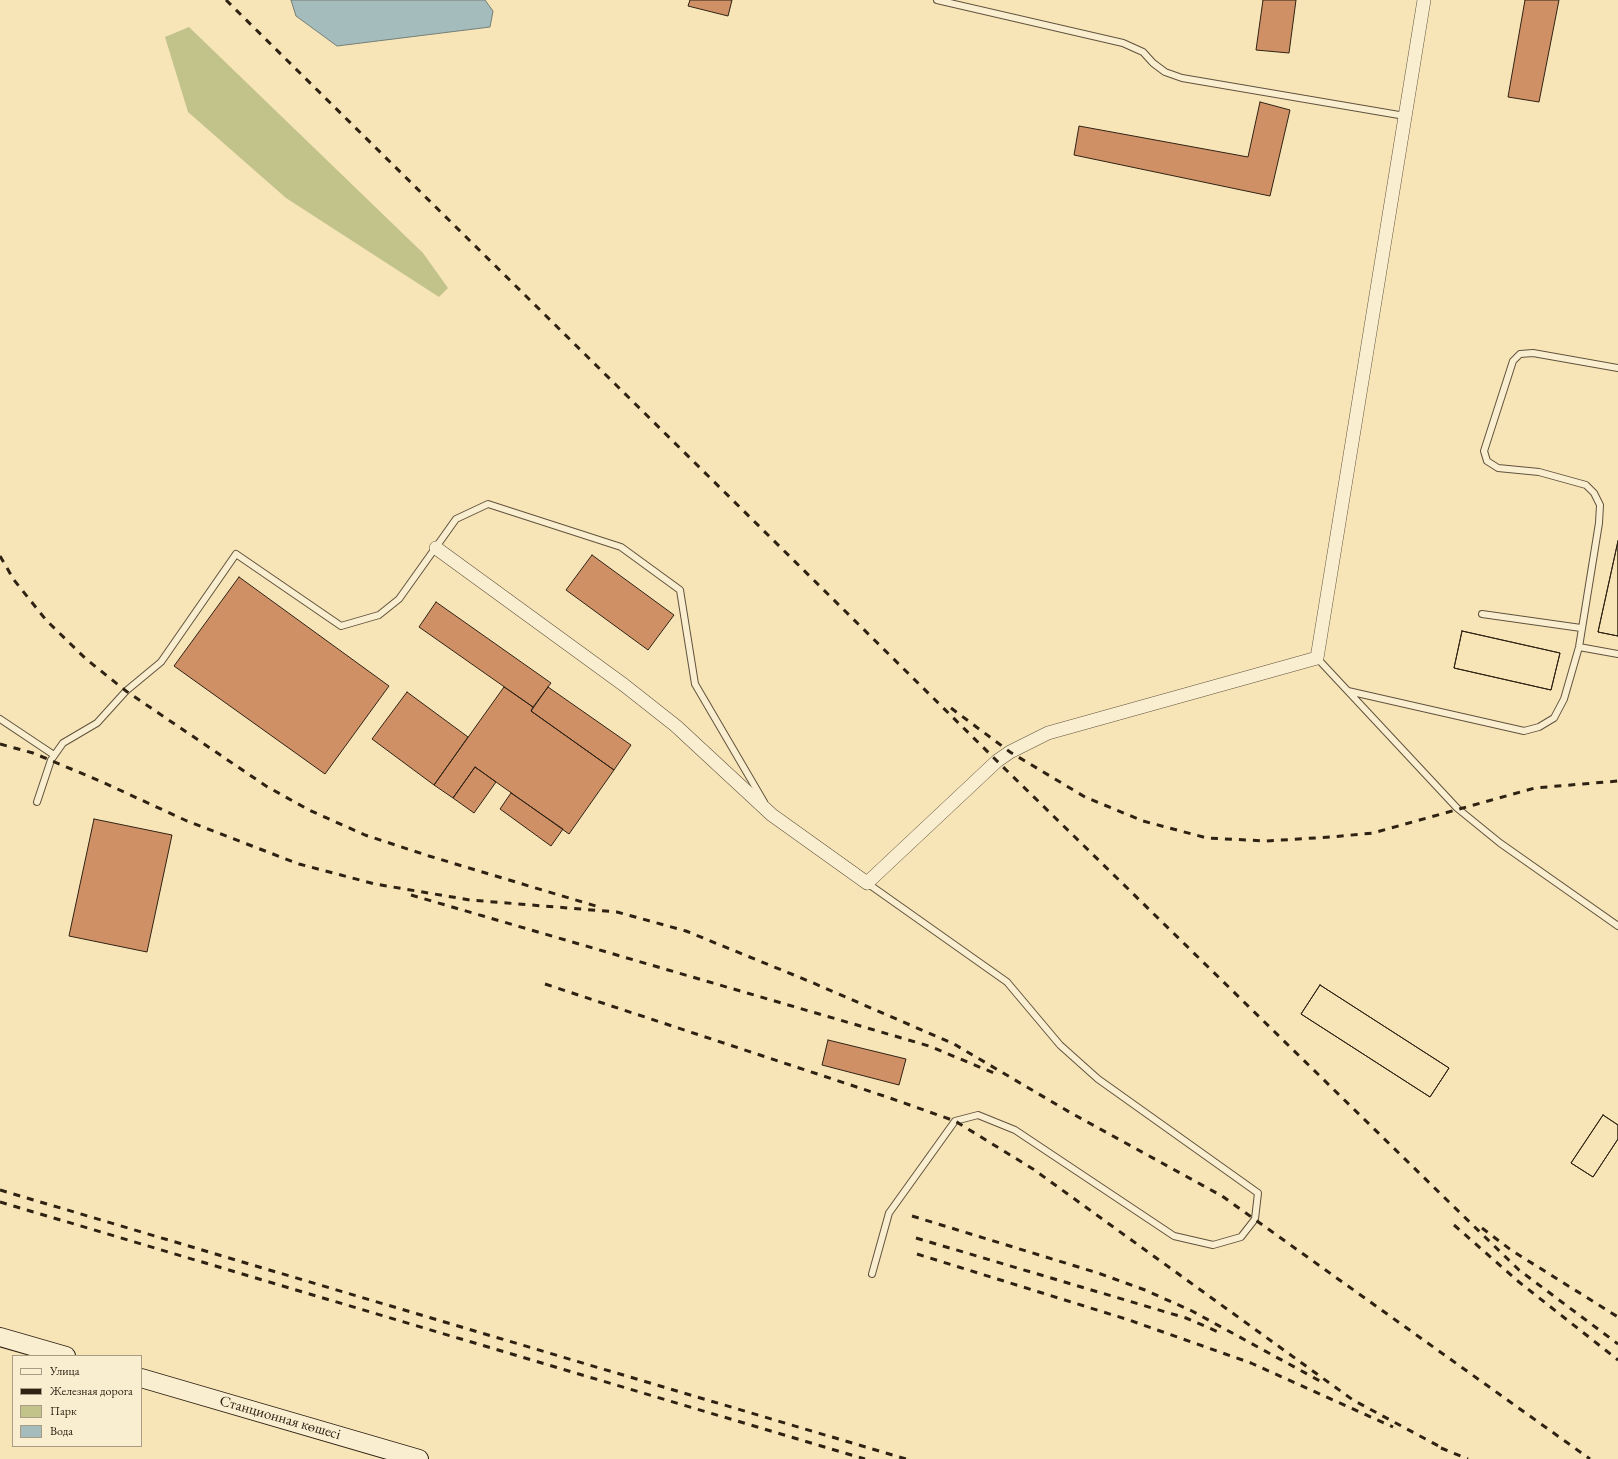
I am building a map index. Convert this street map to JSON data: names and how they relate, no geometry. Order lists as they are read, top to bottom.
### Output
{
  "streets": {
    "street": ["Станционная көшесі"]
  },
  "legend": [
    "Улица",
    "Железная дорога",
    "Парк",
    "Вода"
  ]
}
